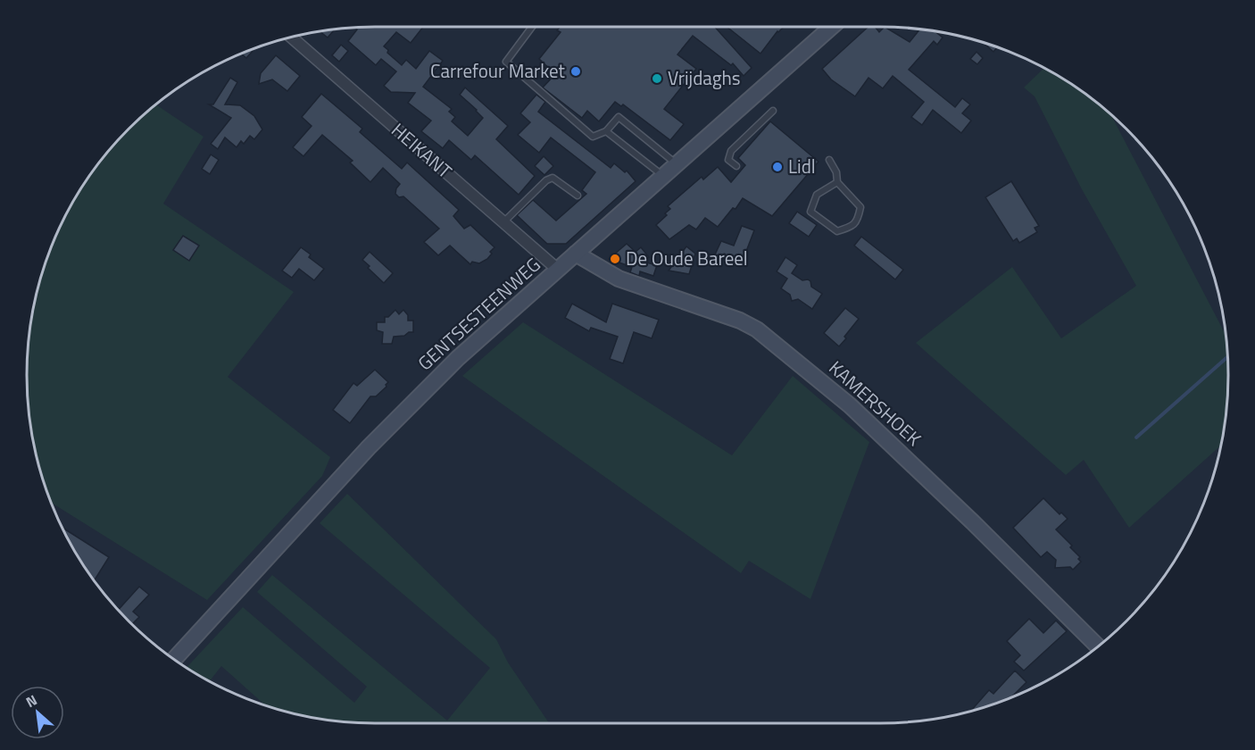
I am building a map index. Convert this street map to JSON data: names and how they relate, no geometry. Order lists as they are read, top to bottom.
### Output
{
  "streets": {
    "main road": ["GENTSESTEENWEG", "KAMERSHOEK"],
    "street": ["HEIKANT"]
  },
  "crossings": [
    ["HEIKANT", "GENTSESTEENWEG"],
    ["GENTSESTEENWEG", "KAMERSHOEK"]
  ],
  "places": [
    "Carrefour Market",
    "Vrijdaghs",
    "Lidl",
    "De Oude Bareel"
  ],
  "north": "top left"
}
